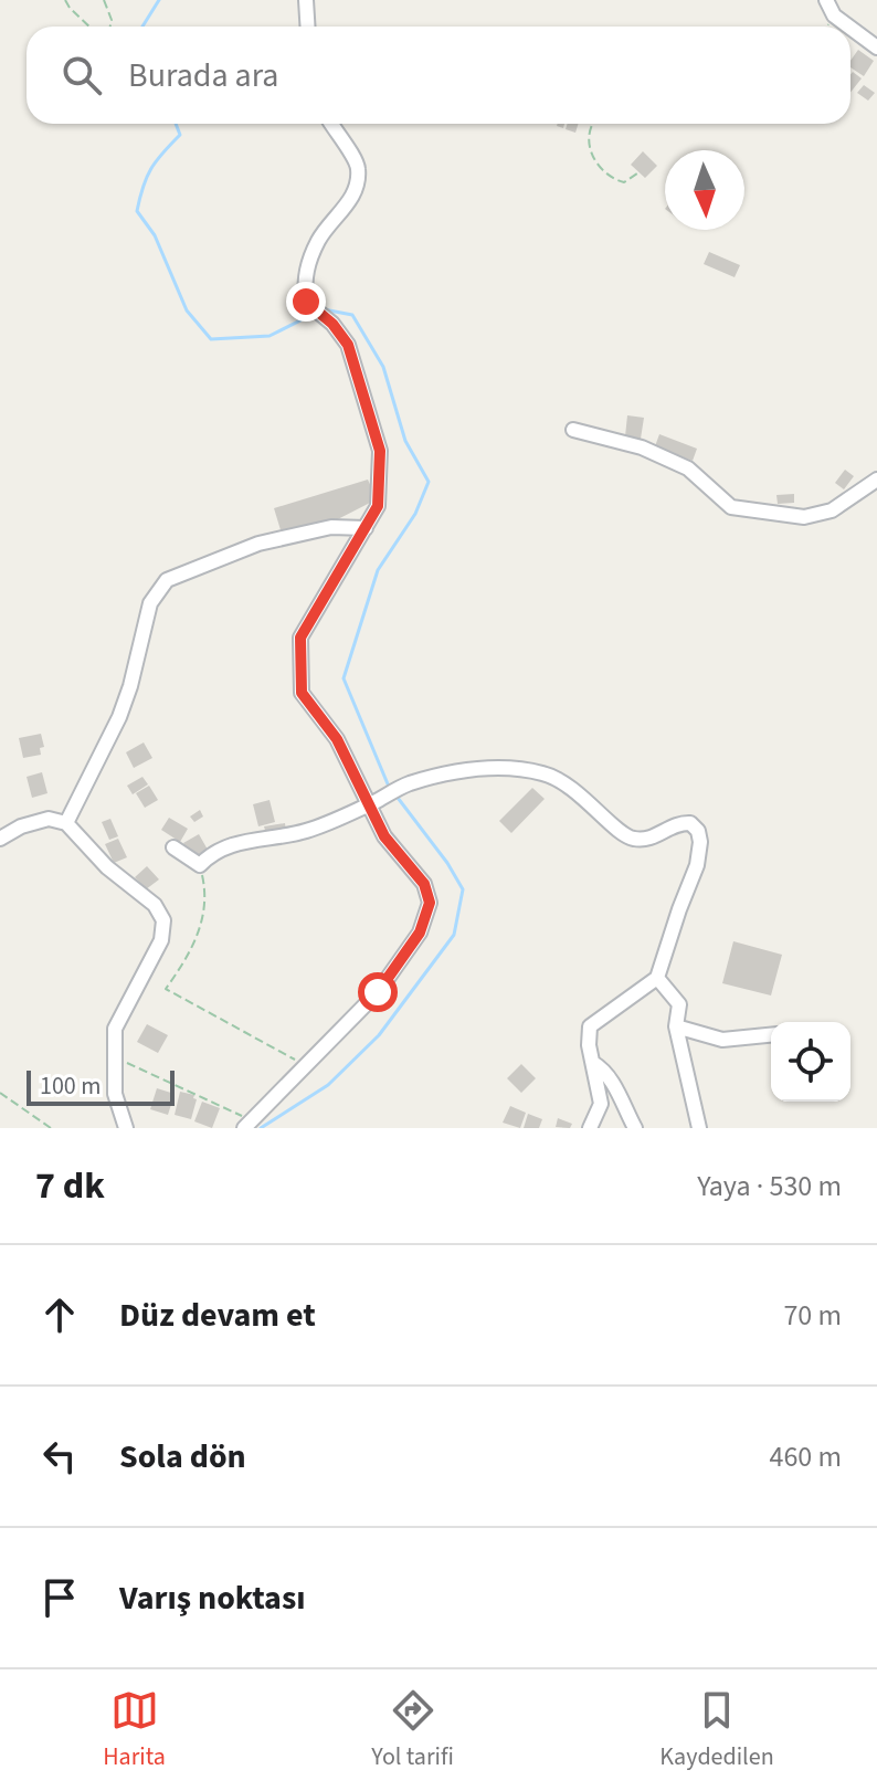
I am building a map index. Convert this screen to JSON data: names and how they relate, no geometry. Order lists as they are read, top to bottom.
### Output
{
  "scale_bar": "100 m",
  "north": "bottom",
  "page": {
    "search": "Burada ara",
    "scale": "100 m",
    "heading": ["7 dk", "Yaya · 530 m"],
    "list": [
      ["Düz devam et", "70 m"],
      ["Sola dön", "460 m"],
      "Varış noktası"
    ],
    "nav": ["Harita", "Yol tarifi", "Kaydedilen"]
  }
}
